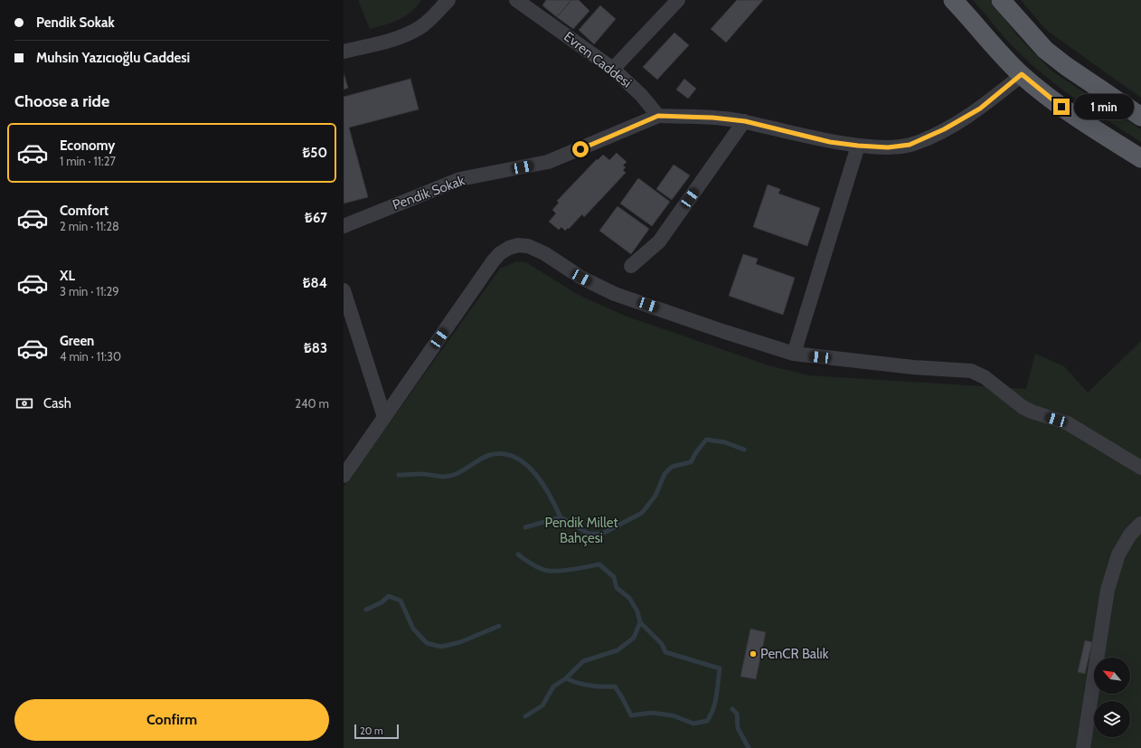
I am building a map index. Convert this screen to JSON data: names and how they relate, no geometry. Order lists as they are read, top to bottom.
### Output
{
  "streets": {
    "street": ["Evren Caddesi", "Pendik Sokak"]
  },
  "crossings": [
    ["Evren Caddesi", "Pendik Sokak"]
  ],
  "parks": ["Pendik Millet Bahçesi"],
  "places": ["PenCR Balık"],
  "scale_bar": "20 m",
  "north": "top left",
  "page": {
    "banner": ["Pendik Sokak", "Muhsin Yazıcıoğlu Caddesi"],
    "heading": "Choose a ride",
    "bubble": "1 min",
    "list": [
      {
        "name": "Economy",
        "note": "1 min · 11:27",
        "value": "₺50"
      },
      {
        "name": "Comfort",
        "note": "2 min · 11:28",
        "value": "₺67"
      },
      {
        "name": "XL",
        "note": "3 min · 11:29",
        "value": "₺84"
      },
      {
        "name": "Green",
        "note": "4 min · 11:30",
        "value": "₺83"
      }
    ],
    "pay": ["Cash", "240 m"],
    "buttons": "Confirm",
    "scale": "20 m"
  }
}
